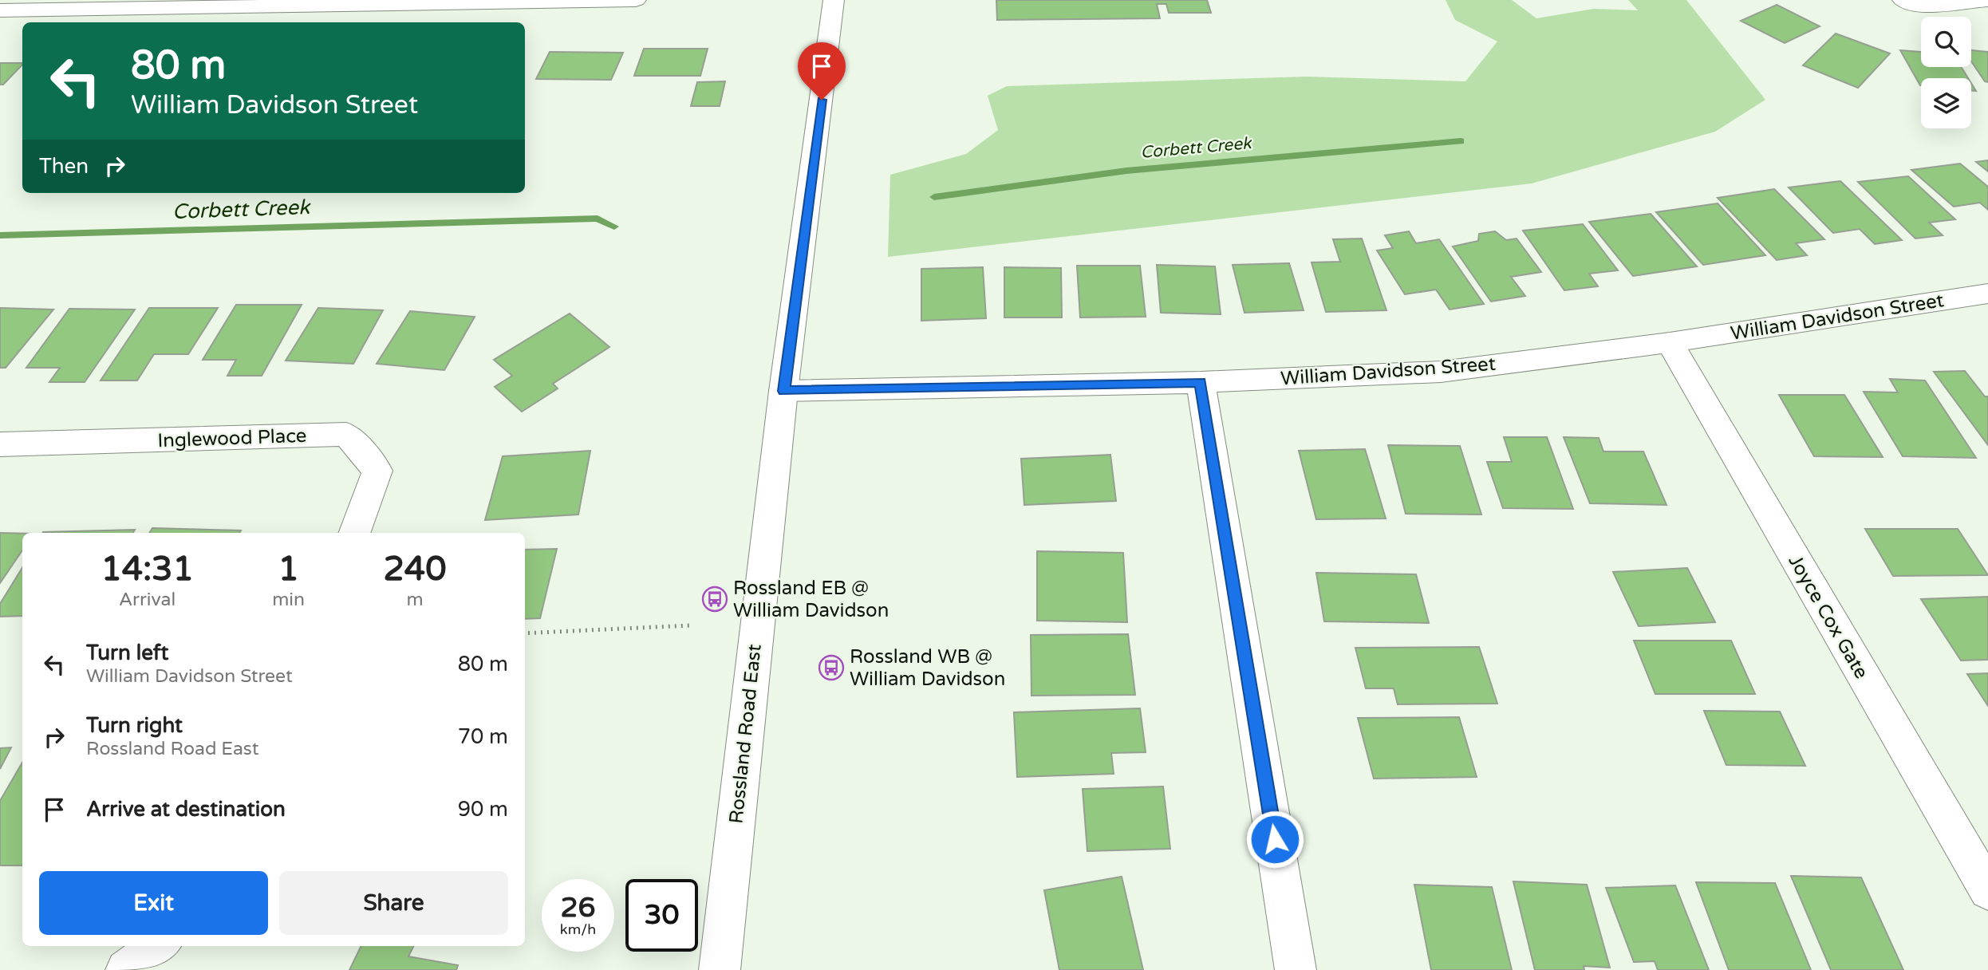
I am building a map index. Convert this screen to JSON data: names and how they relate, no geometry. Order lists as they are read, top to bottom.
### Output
{
  "streets": {
    "street": [
      "William Davidson Street",
      "Inglewood Place",
      "Joyce Cox Gate",
      "Rossland Road East"
    ]
  },
  "crossings": [
    ["William Davidson Street", "Joyce Cox Gate"],
    ["William Davidson Street", "Rossland Road East"]
  ],
  "water": ["Corbett Creek"],
  "places": {
    "bus stop": ["Rossland EB @ William Davidson", "Rossland WB @ William Davidson"]
  },
  "page": {
    "turn": ["80 m", "William Davidson Street"],
    "then": "Then",
    "eta": [
      "14:31",
      "Arrival",
      "1",
      "min",
      "240",
      "m"
    ],
    "list": [
      {
        "name": "Turn left",
        "note": "William Davidson Street",
        "value": "80 m"
      },
      {
        "name": "Turn right",
        "note": "Rossland Road East",
        "value": "70 m"
      },
      {
        "name": "Arrive at destination",
        "value": "90 m"
      }
    ],
    "buttons": ["Exit", "Share"],
    "speed": "26 km/h",
    "limit": "30"
  }
}
